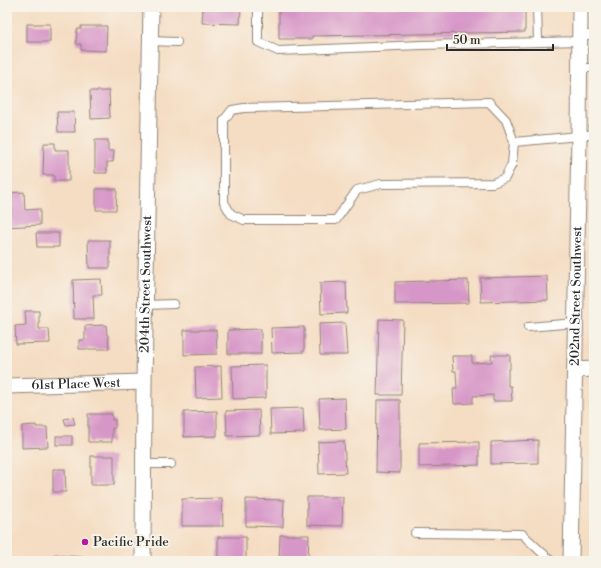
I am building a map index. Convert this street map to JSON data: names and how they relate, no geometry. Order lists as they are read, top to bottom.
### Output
{
  "streets": {
    "street": ["204th Street Southwest", "202nd Street Southwest", "61st Place West"]
  },
  "crossings": [
    ["204th Street Southwest", "61st Place West"]
  ],
  "places": ["Pacific Pride"],
  "scale_bar": "50 m"
}
